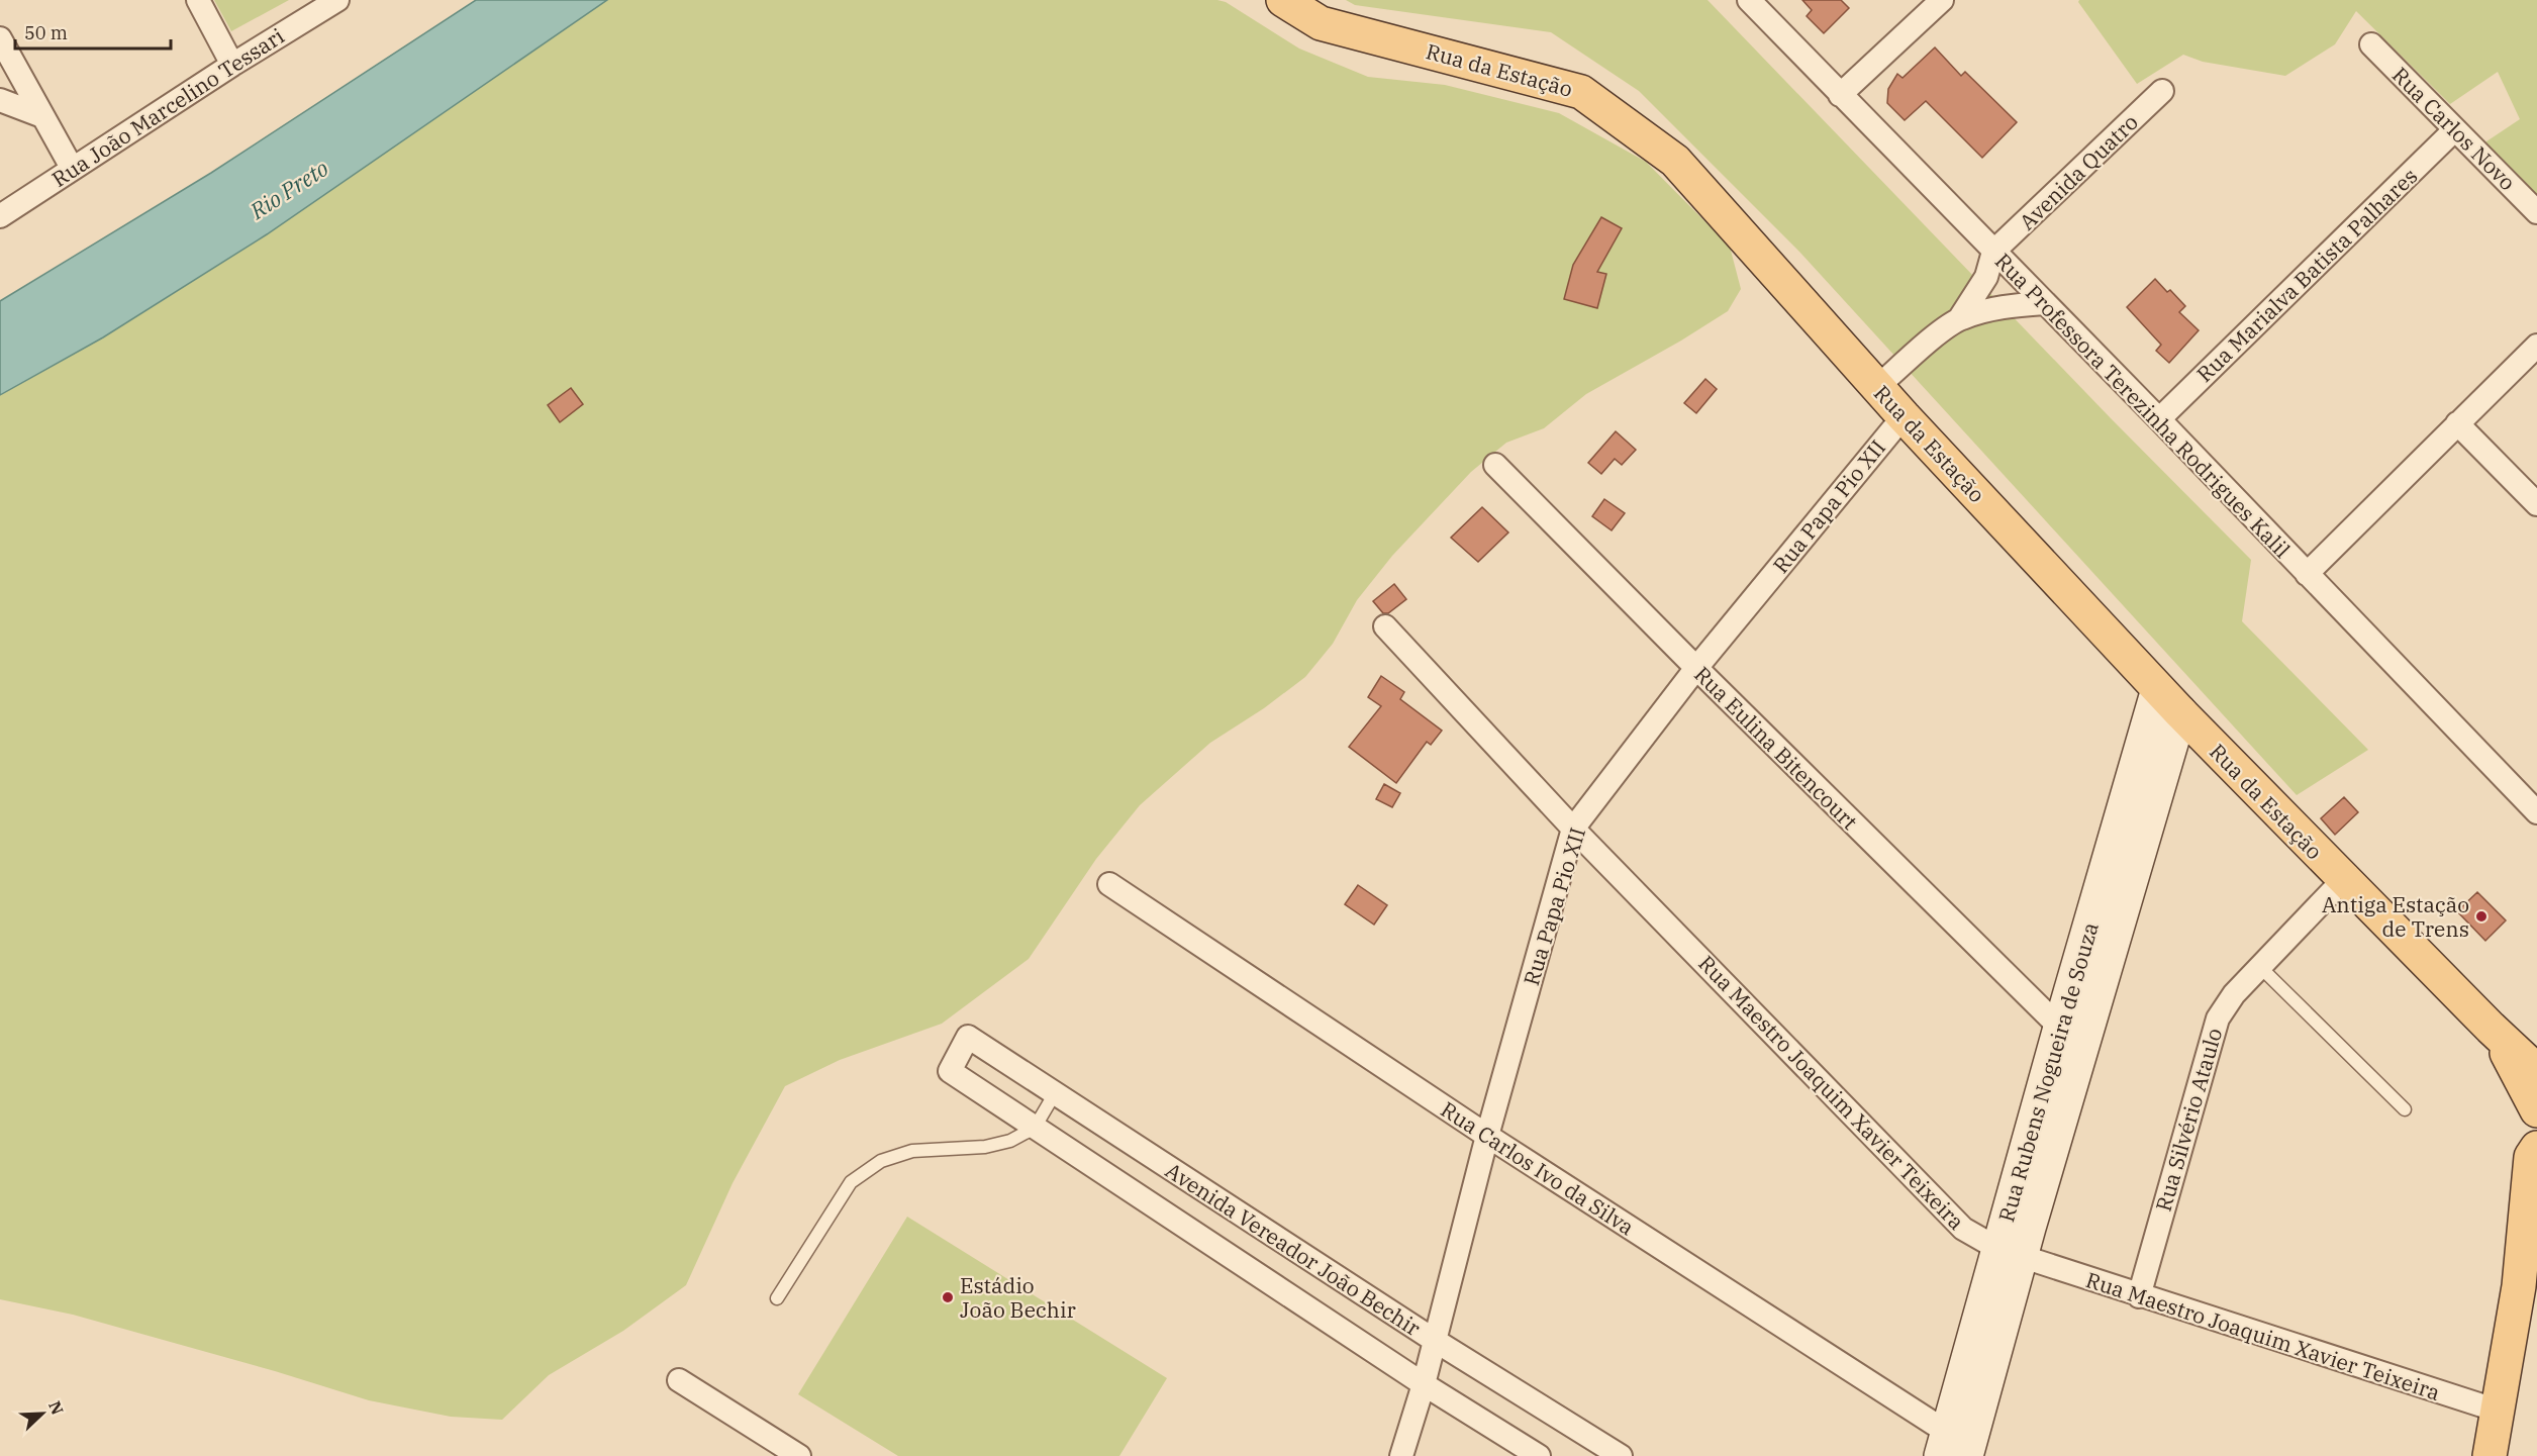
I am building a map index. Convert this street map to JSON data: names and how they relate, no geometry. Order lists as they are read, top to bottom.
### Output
{
  "streets": {
    "main road": ["Rua da Estação"],
    "street": [
      "Rua João Marcelino Tessari",
      "Rua Carlos Novo",
      "Avenida Quatro",
      "Rua Marialva Batista Palhares",
      "Rua Professora Terezinha Rodrigues Kalil",
      "Rua Papa Pio XII",
      "Rua Eulina Bitencourt",
      "Rua Rubens Nogueira de Souza",
      "Rua Maestro Joaquim Xavier Teixeira",
      "Rua Silvério Ataulo",
      "Rua Carlos Ivo da Silva",
      "Avenida Vereador João Bechir"
    ]
  },
  "crossings": [
    ["Rua da Estação", "Rua Papa Pio XII"],
    ["Rua da Estação", "Rua Rubens Nogueira de Souza"],
    ["Rua da Estação", "Rua Silvério Ataulo"],
    ["Rua Carlos Novo", "Rua Marialva Batista Palhares"],
    ["Avenida Quatro", "Rua Professora Terezinha Rodrigues Kalil"],
    ["Rua Marialva Batista Palhares", "Rua Professora Terezinha Rodrigues Kalil"],
    ["Rua Papa Pio XII", "Rua Eulina Bitencourt"],
    ["Rua Papa Pio XII", "Rua Maestro Joaquim Xavier Teixeira"],
    ["Rua Papa Pio XII", "Rua Carlos Ivo da Silva"],
    ["Rua Papa Pio XII", "Avenida Vereador João Bechir"],
    ["Rua Eulina Bitencourt", "Rua Rubens Nogueira de Souza"],
    ["Rua Rubens Nogueira de Souza", "Rua Maestro Joaquim Xavier Teixeira"],
    ["Rua Rubens Nogueira de Souza", "Rua Carlos Ivo da Silva"],
    ["Rua Maestro Joaquim Xavier Teixeira", "Rua Silvério Ataulo"]
  ],
  "water": ["Rio Preto"],
  "places": ["Antiga Estação de Trens", "Estádio João Bechir"],
  "scale_bar": "50 m",
  "north": "top right"
}
